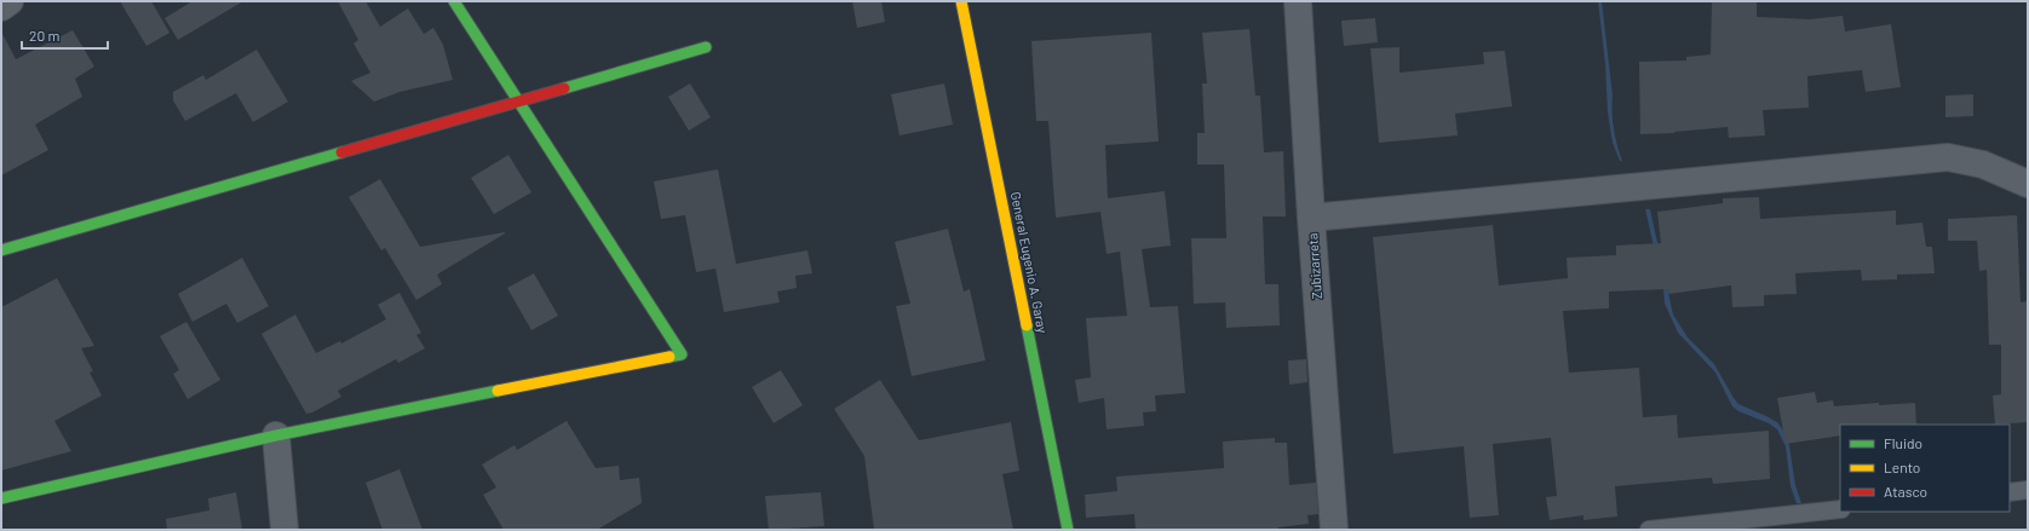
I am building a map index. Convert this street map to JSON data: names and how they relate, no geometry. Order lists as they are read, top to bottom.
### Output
{
  "streets": {
    "street": ["General Eugenio A. Garay", "Zubizarreta"]
  },
  "legend": ["Fluido", "Lento", "Atasco"],
  "scale_bar": "20 m"
}
